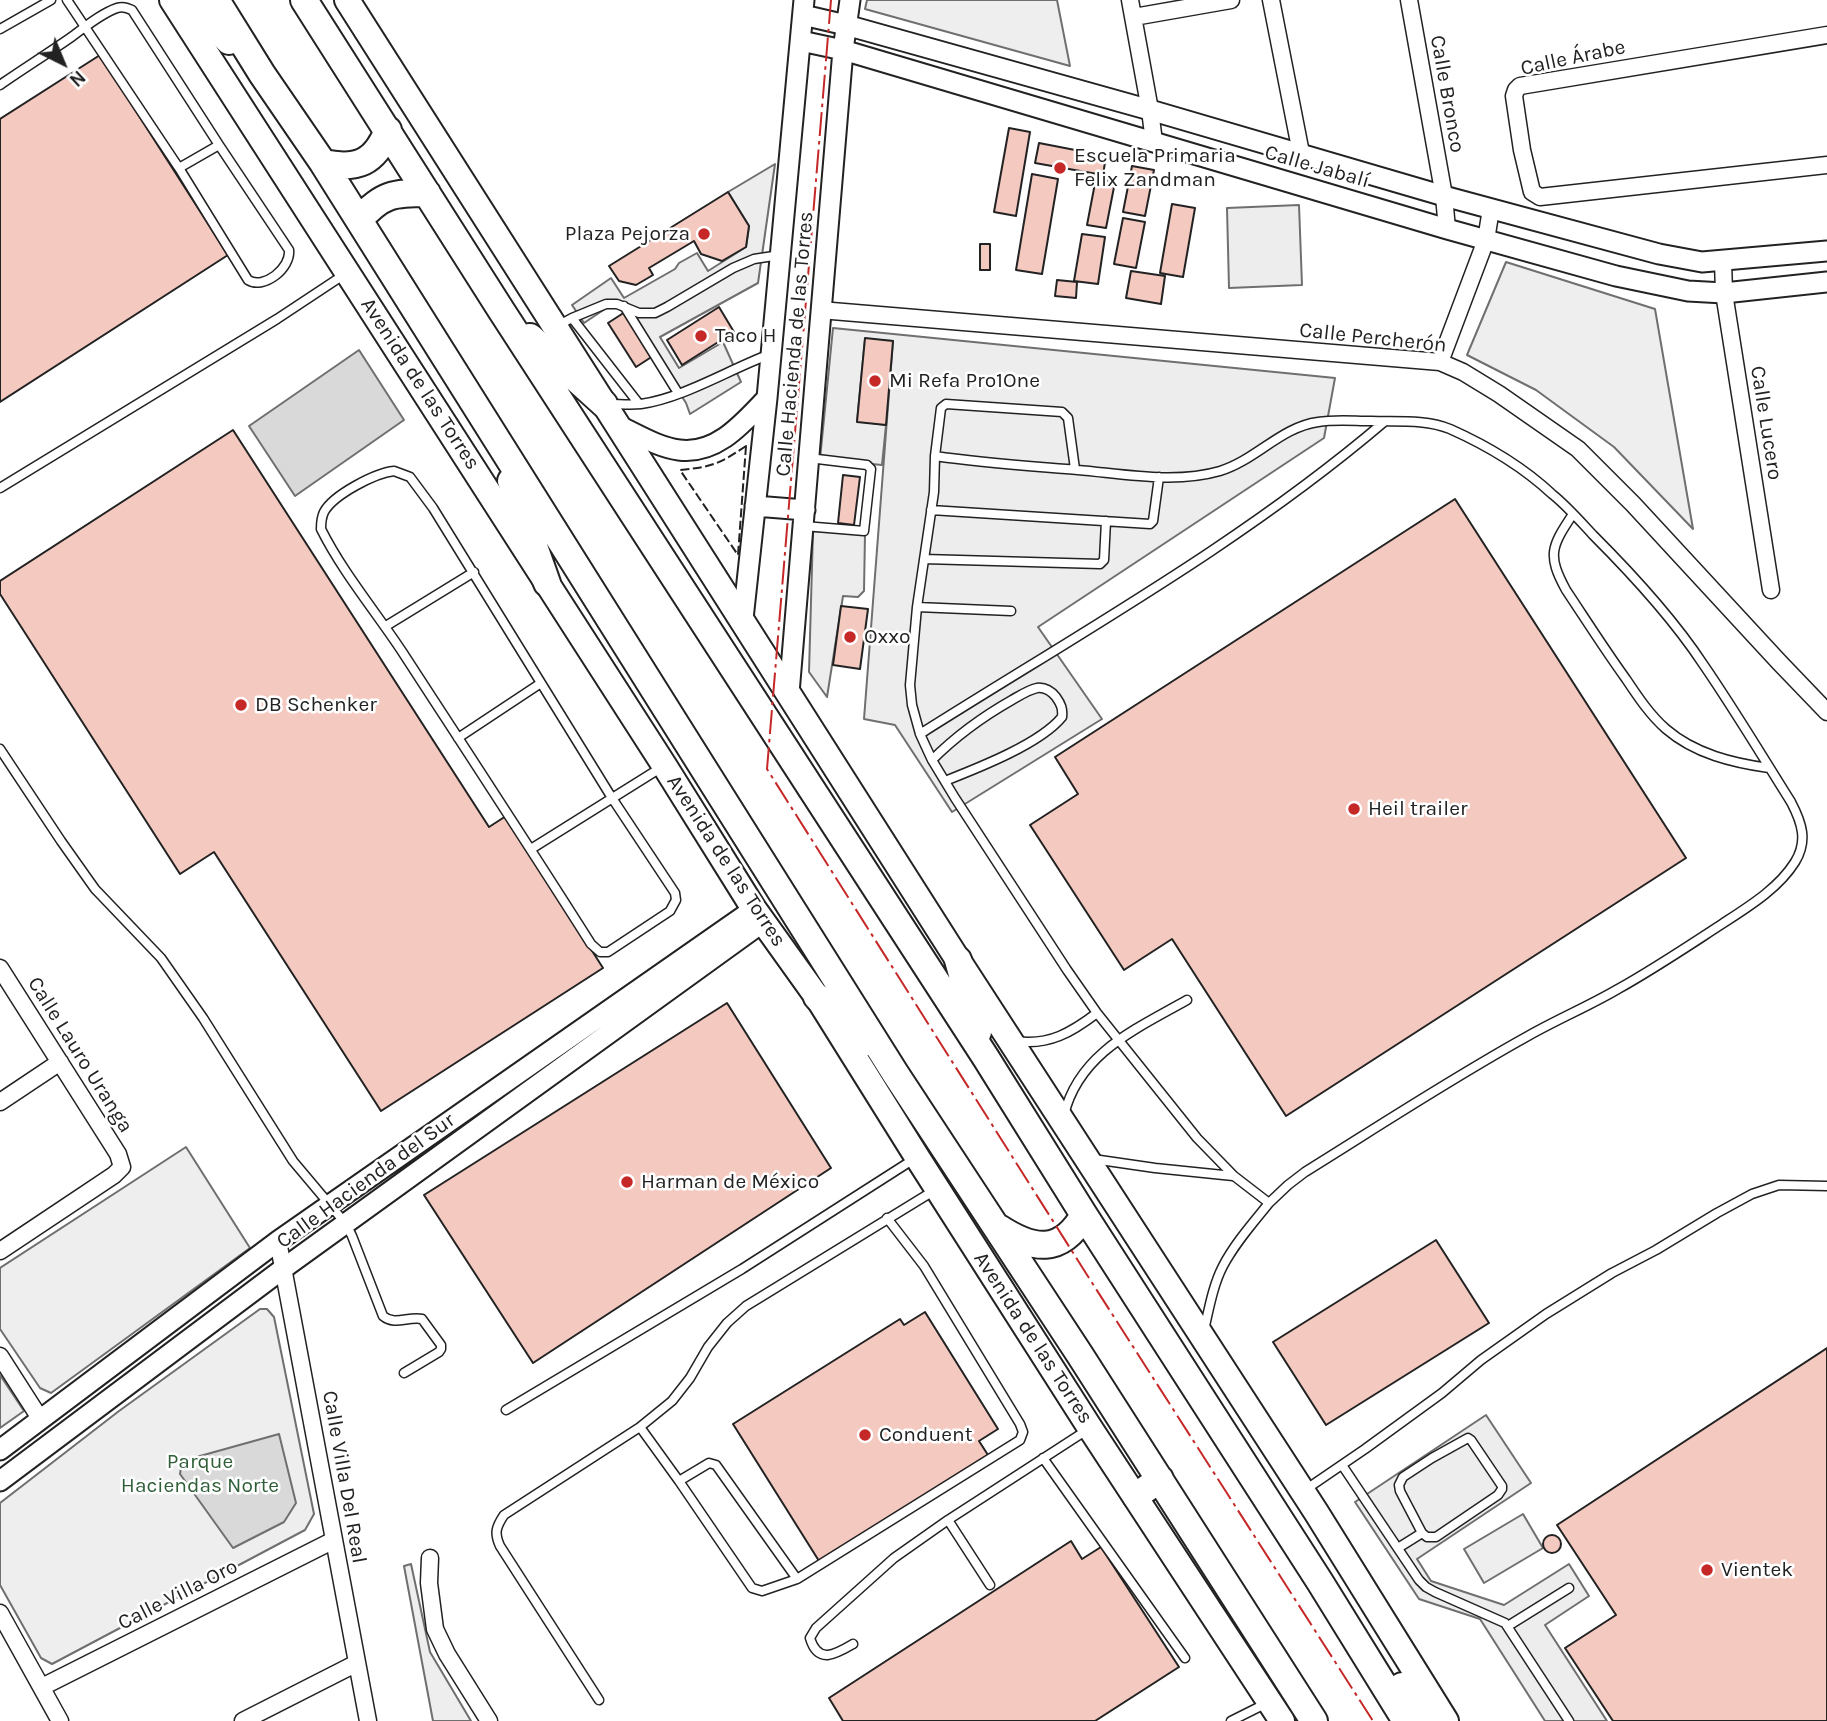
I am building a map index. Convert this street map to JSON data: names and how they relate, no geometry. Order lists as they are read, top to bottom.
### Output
{
  "streets": {
    "highway": ["Avenida de las Torres"],
    "street": [
      "Calle Árabe",
      "Calle Bronco",
      "Calle Jabalí",
      "Calle Percherón",
      "Calle Hacienda de las Torres",
      "Calle Lucero",
      "Calle Lauro Uranga",
      "Calle Hacienda del Sur",
      "Calle Villa Del Real",
      "Calle Villa Oro"
    ]
  },
  "crossings": [
    ["Calle Bronco", "Calle Jabalí"],
    ["Calle Jabalí", "Calle Hacienda de las Torres"],
    ["Calle Jabalí", "Calle Lucero"],
    ["Calle Percherón", "Calle Hacienda de las Torres"],
    ["Avenida de las Torres", "Calle Hacienda del Sur"],
    ["Calle Hacienda del Sur", "Calle Villa Del Real"],
    ["Calle Villa Del Real", "Calle Villa Oro"]
  ],
  "parks": ["Parque Haciendas Norte"],
  "places": [
    "Escuela Primaria Felix Zandman",
    "Plaza Pejorza",
    "Taco H",
    "Mi Refa Pro1One",
    "Oxxo",
    "DB Schenker",
    "Heil trailer",
    "Harman de México",
    "Conduent",
    "Vientek"
  ],
  "north": "bottom right"
}
